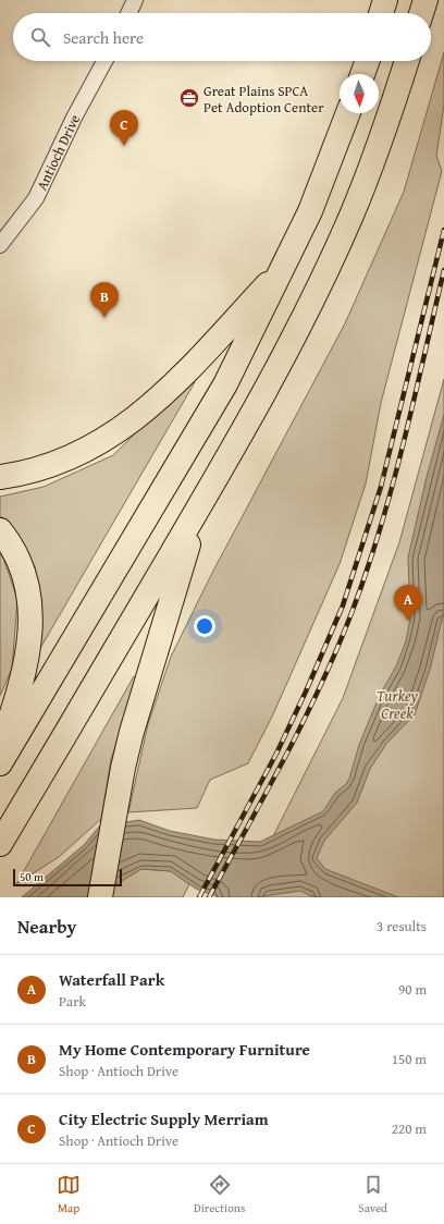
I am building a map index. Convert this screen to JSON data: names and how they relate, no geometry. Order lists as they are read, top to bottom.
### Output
{
  "streets": {
    "street": ["Antioch Drive"]
  },
  "water": ["Turkey Creek"],
  "places": {
    "office": ["Great Plains SPCA Pet Adoption Center"]
  },
  "scale_bar": "50 m",
  "north": "bottom",
  "page": {
    "search": "Search here",
    "pins": ["C", "B", "A"],
    "scale": "50 m",
    "heading": ["Nearby", "3 results"],
    "list": [
      {
        "mark": "A",
        "name": "Waterfall Park",
        "note": "Park",
        "value": "90 m"
      },
      {
        "mark": "B",
        "name": "My Home Contemporary Furniture",
        "note": "Shop · Antioch Drive",
        "value": "150 m"
      },
      {
        "mark": "C",
        "name": "City Electric Supply Merriam",
        "note": "Shop · Antioch Drive",
        "value": "220 m"
      }
    ],
    "nav": ["Map", "Directions", "Saved"]
  }
}
